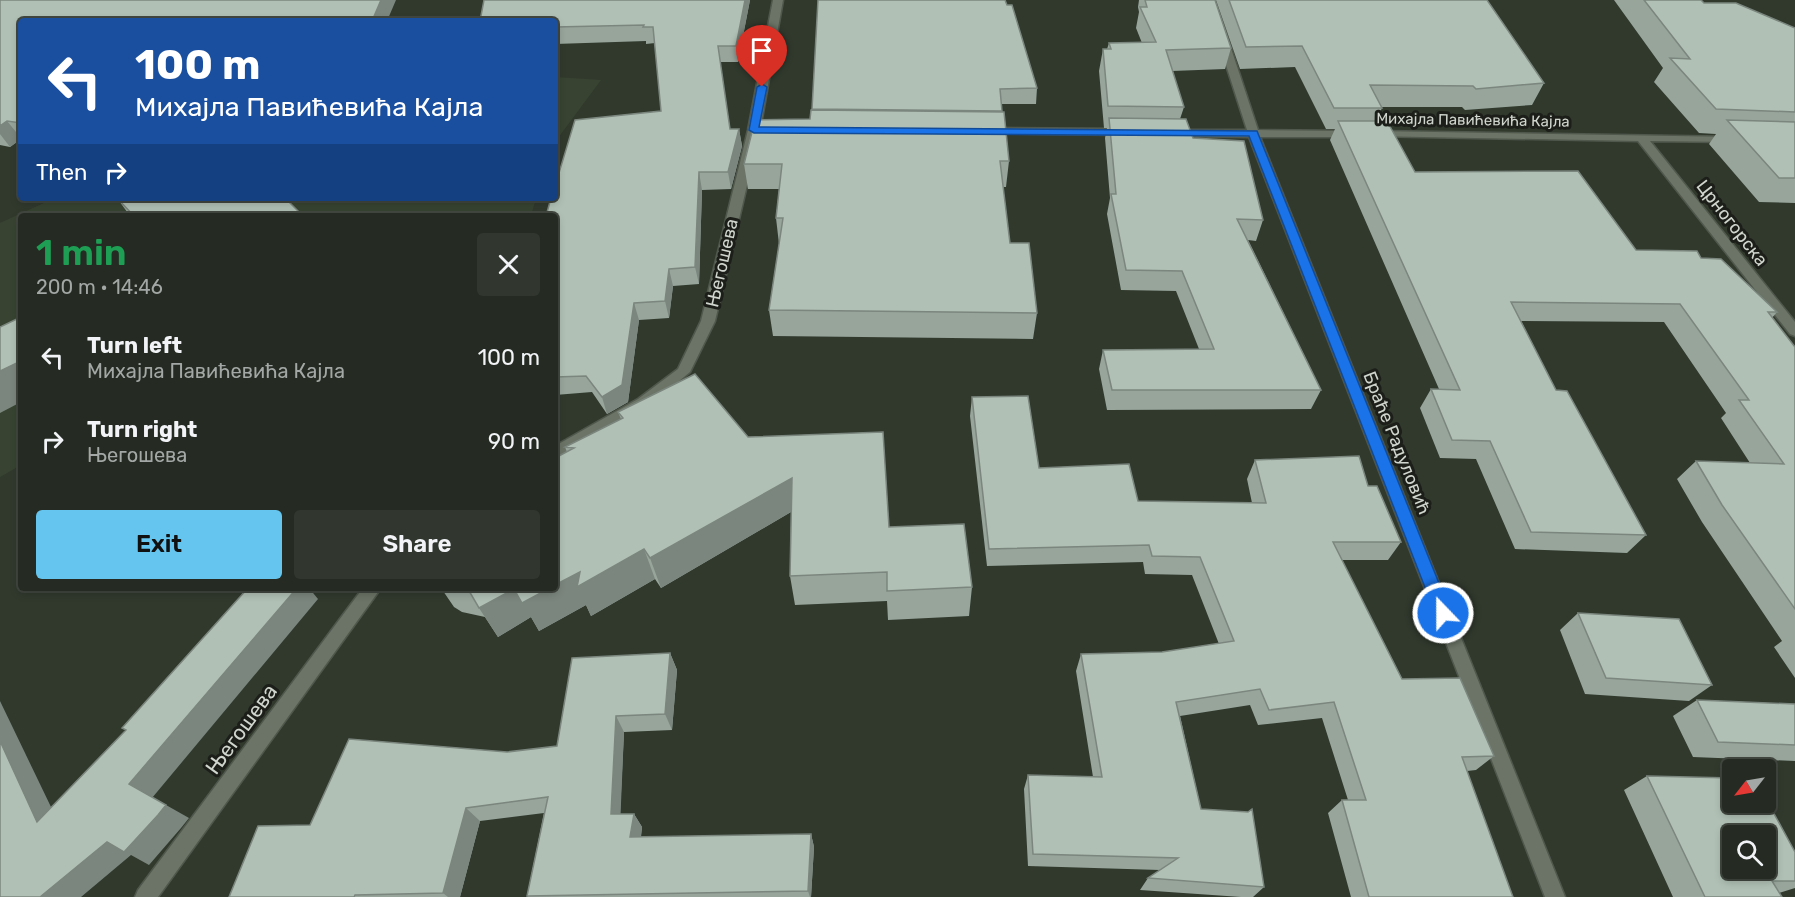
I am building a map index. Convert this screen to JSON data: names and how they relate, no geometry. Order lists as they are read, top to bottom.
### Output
{
  "streets": {
    "street": [
      "Михајла Павићевића Кајла",
      "Црногорска",
      "Његошева",
      "Браће Радуловић"
    ]
  },
  "crossings": [
    ["Михајла Павићевића Кајла", "Црногорска"],
    ["Михајла Павићевића Кајла", "Браће Радуловић"]
  ],
  "north": "bottom left",
  "page": {
    "turn": ["100 m", "Михајла Павићевића Кајла"],
    "then": "Then",
    "heading": ["1 min", "200 m · 14:46"],
    "list": [
      {
        "name": "Turn left",
        "note": "Михајла Павићевића Кајла",
        "value": "100 m"
      },
      {
        "name": "Turn right",
        "note": "Његошева",
        "value": "90 m"
      }
    ],
    "buttons": ["Exit", "Share"]
  }
}
